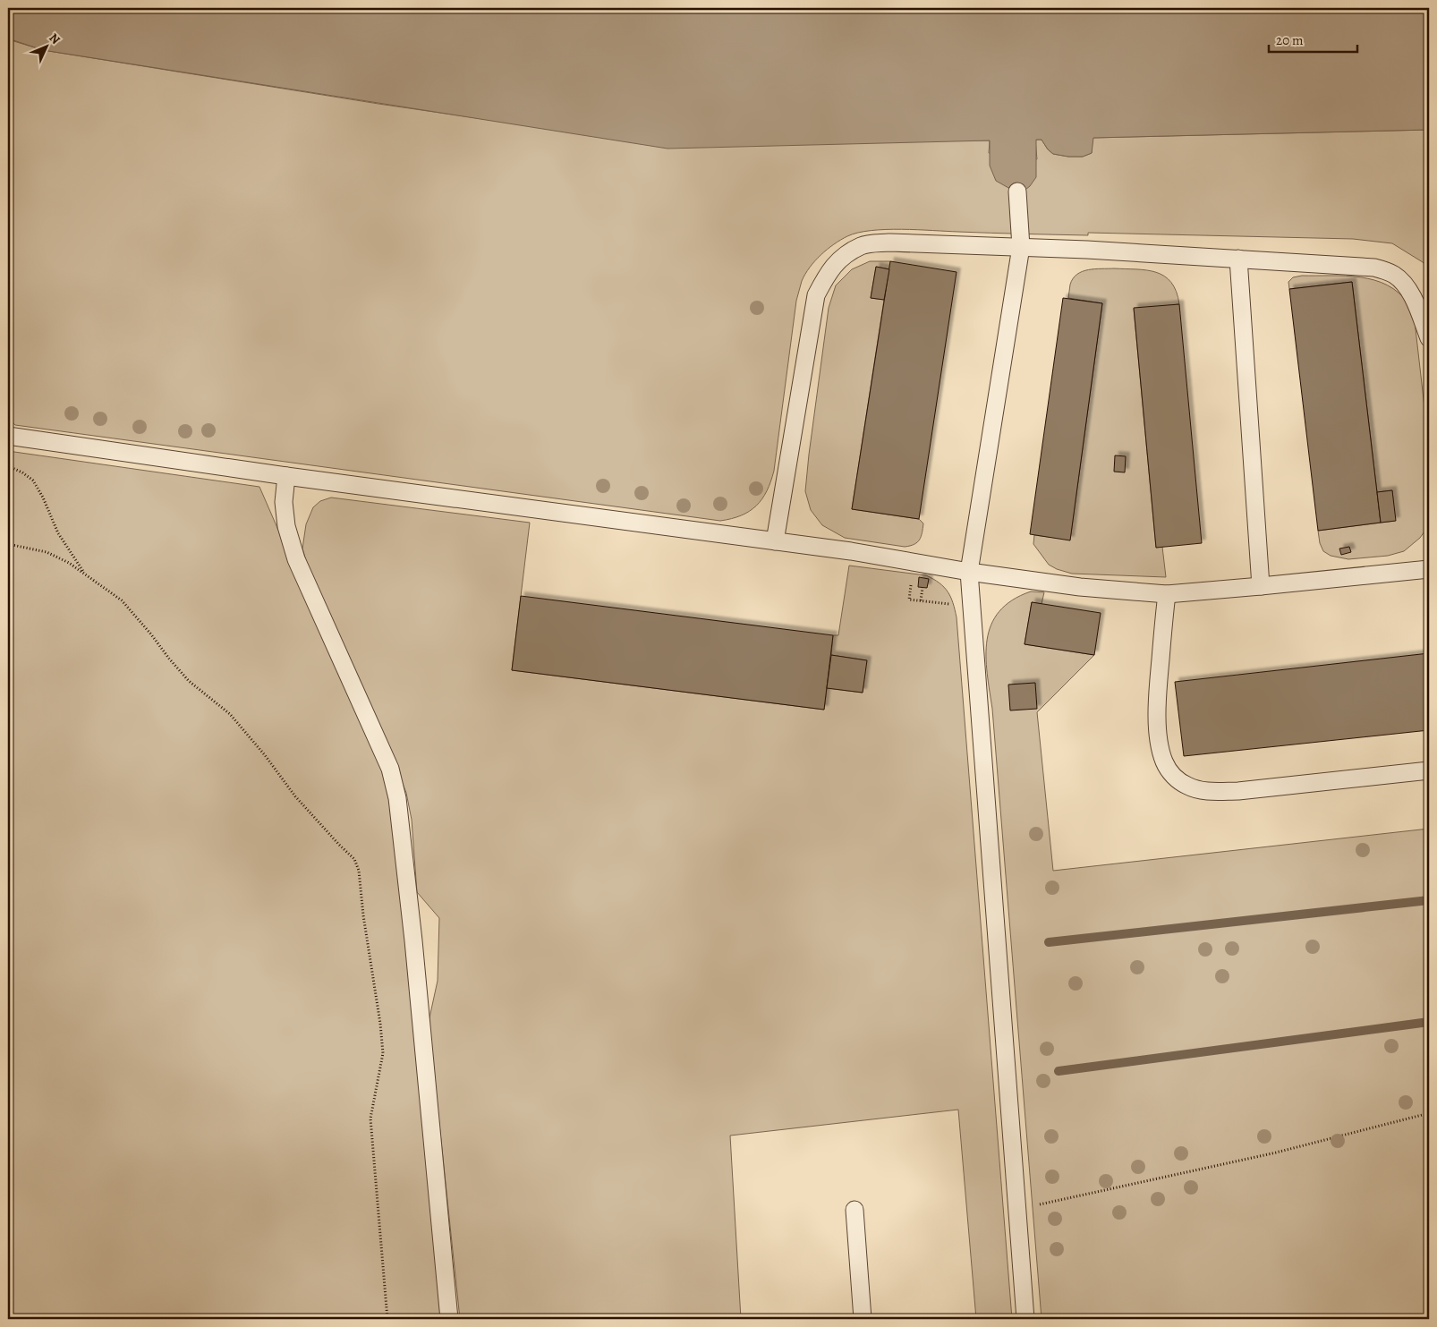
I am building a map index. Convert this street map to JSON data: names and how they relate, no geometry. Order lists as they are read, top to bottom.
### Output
{
  "scale_bar": "20 m",
  "north": "top right"
}
